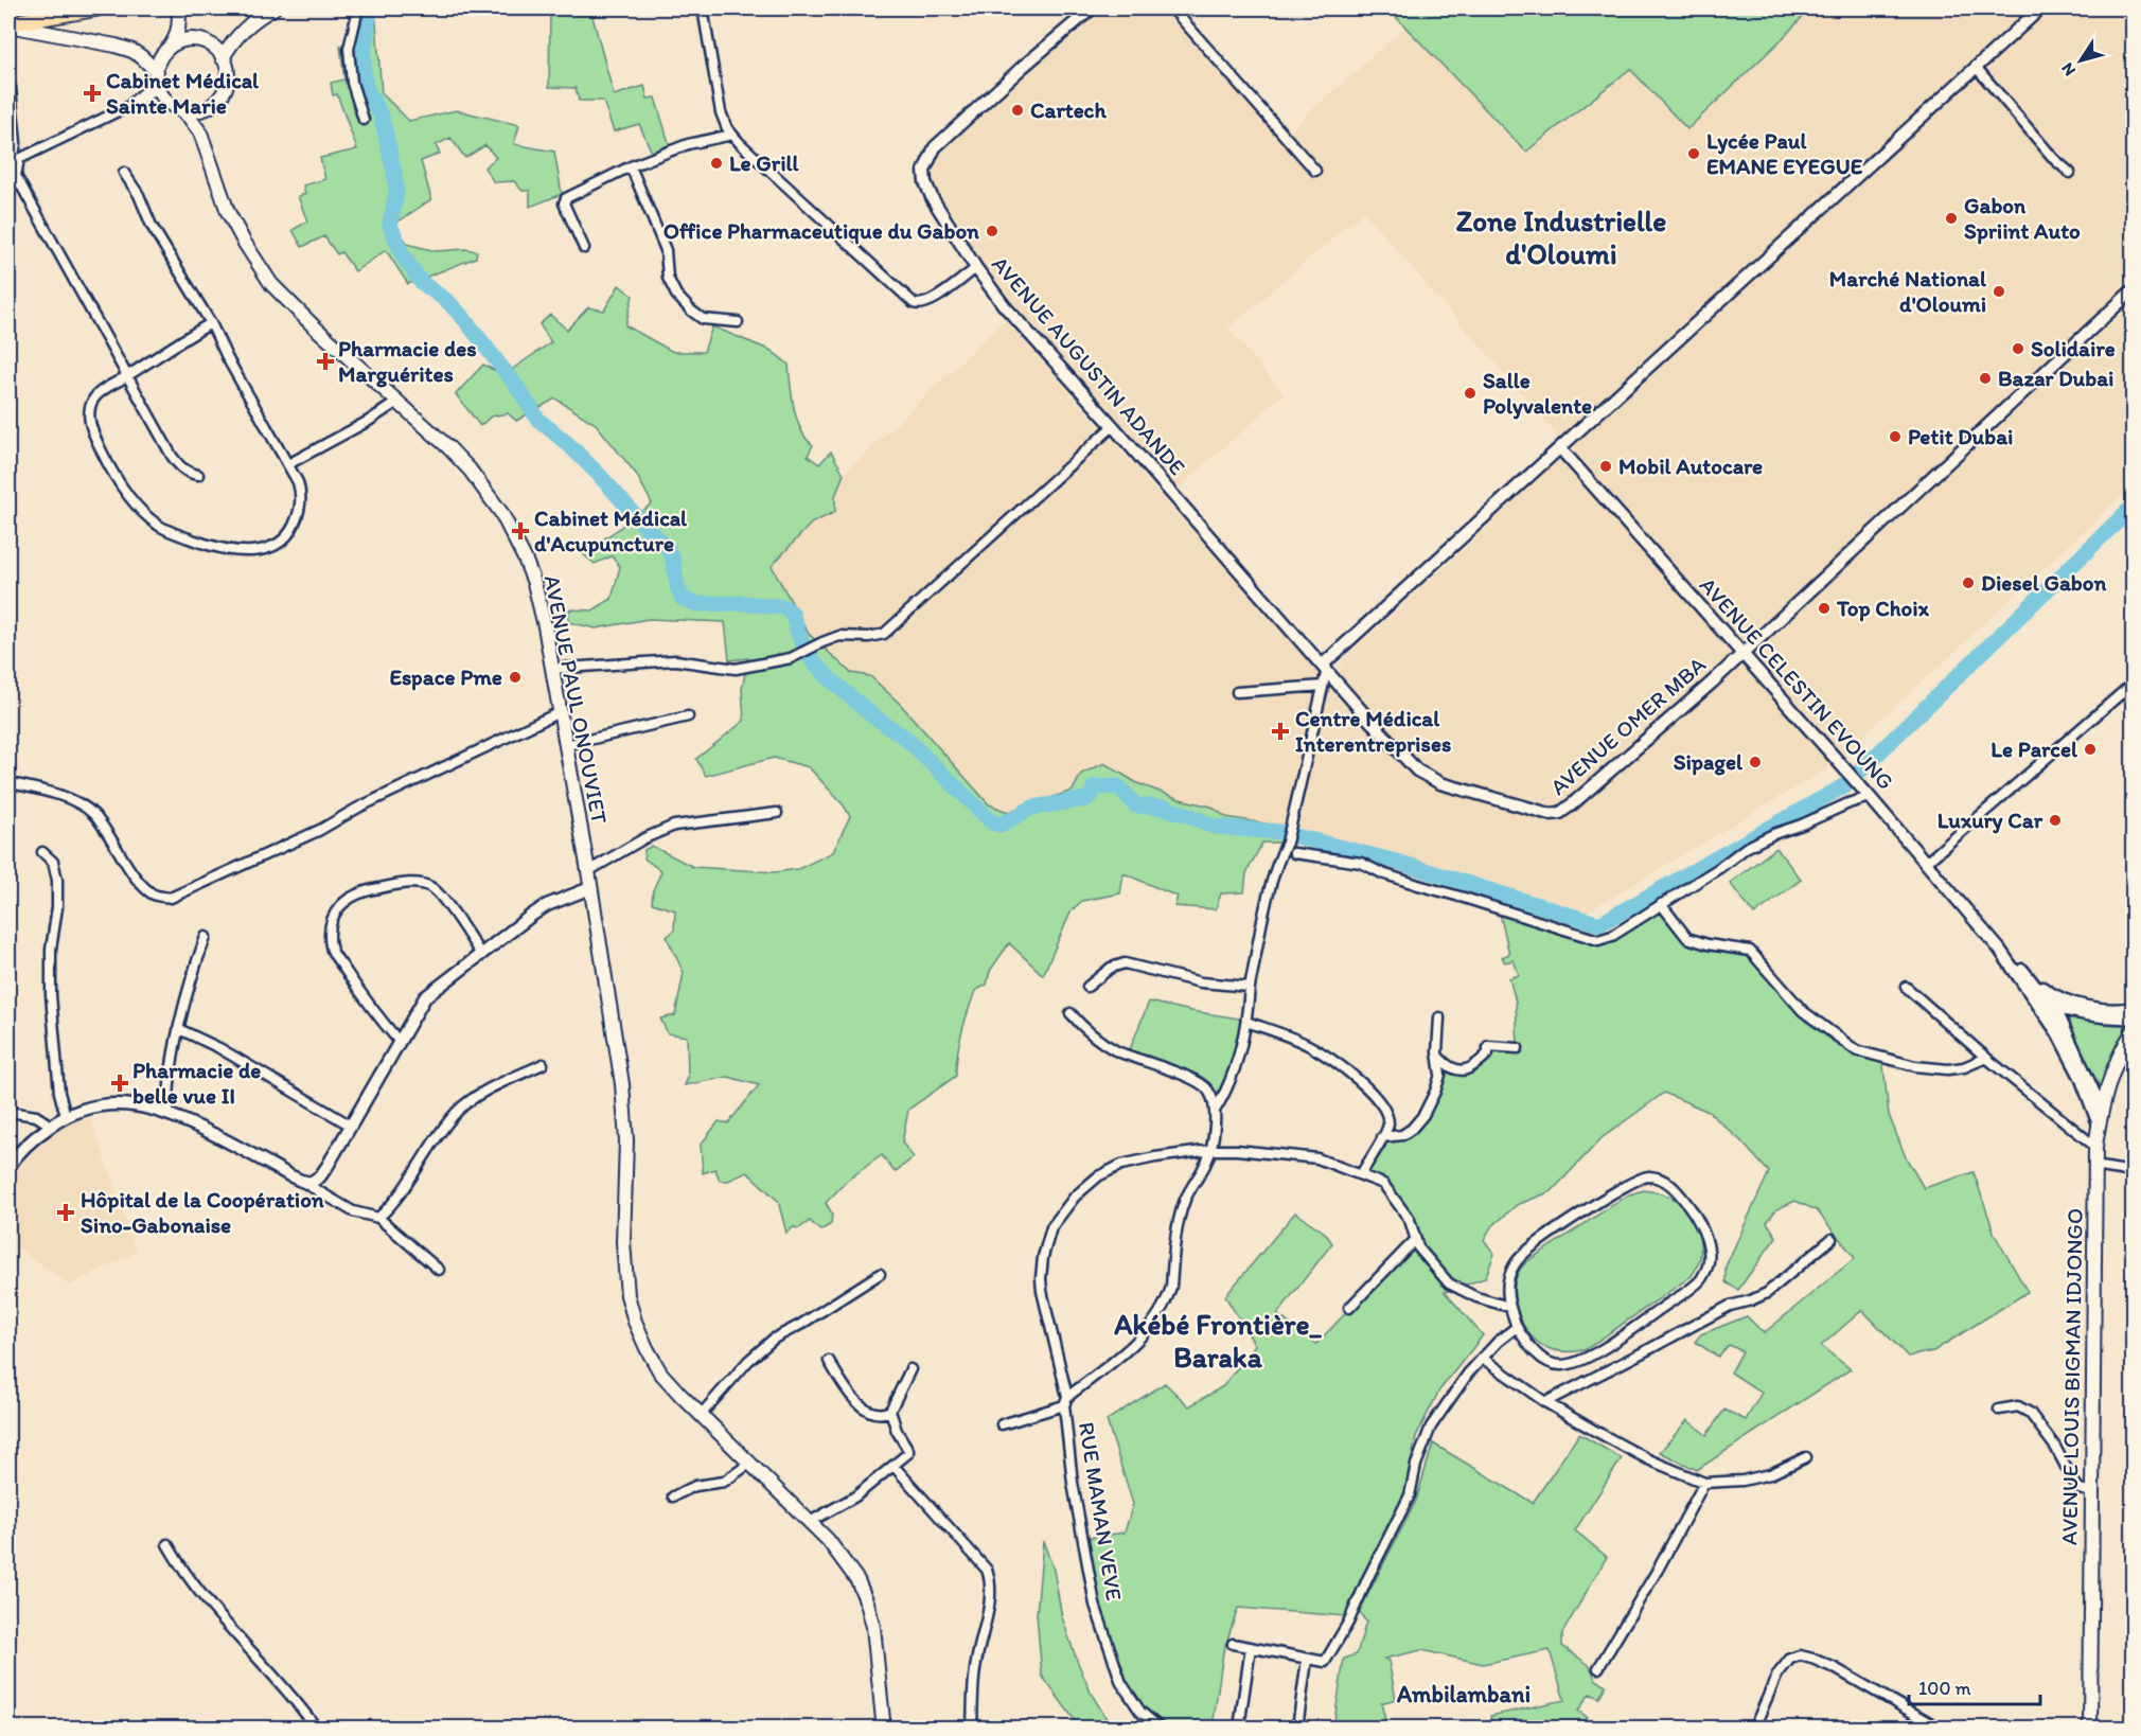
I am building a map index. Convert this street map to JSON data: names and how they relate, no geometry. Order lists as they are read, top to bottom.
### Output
{
  "streets": {
    "main road": ["AVENUE PAUL ONOUVIET", "AVENUE LOUIS BIGMAN IDJONGO"],
    "street": [
      "AVENUE AUGUSTIN ADANDE",
      "AVENUE CELESTIN EVOUNG",
      "AVENUE OMER MBA",
      "RUE MAMAN VEVE"
    ]
  },
  "crossings": [
    ["AVENUE AUGUSTIN ADANDE", "AVENUE OMER MBA"],
    ["AVENUE CELESTIN EVOUNG", "AVENUE OMER MBA"]
  ],
  "districts": ["Zone Industrielle d'Oloumi", "Akébé Frontière_ Baraka", "Ambilambani"],
  "places": {
    "health": [
      "Cabinet Médical Sainte Marie",
      "Pharmacie des Marguérites",
      "Cabinet Médical d'Acupuncture",
      "Centre Médical Interentreprises",
      "Pharmacie de belle vue II",
      "Hôpital de la Coopération Sino-Gabonaise"
    ],
    "other": [
      "Cartech",
      "Lycée Paul EMANE EYEGUE",
      "Le Grill",
      "Gabon Spriint Auto",
      "Office Pharmaceutique du Gabon",
      "Marché National d'Oloumi",
      "Solidaire",
      "Bazar Dubai",
      "Salle Polyvalente",
      "Petit Dubai",
      "Mobil Autocare",
      "Diesel Gabon",
      "Top Choix",
      "Espace Pme",
      "Le Parcel",
      "Sipagel",
      "Luxury Car"
    ]
  },
  "scale_bar": "100 m",
  "north": "bottom left"
}
